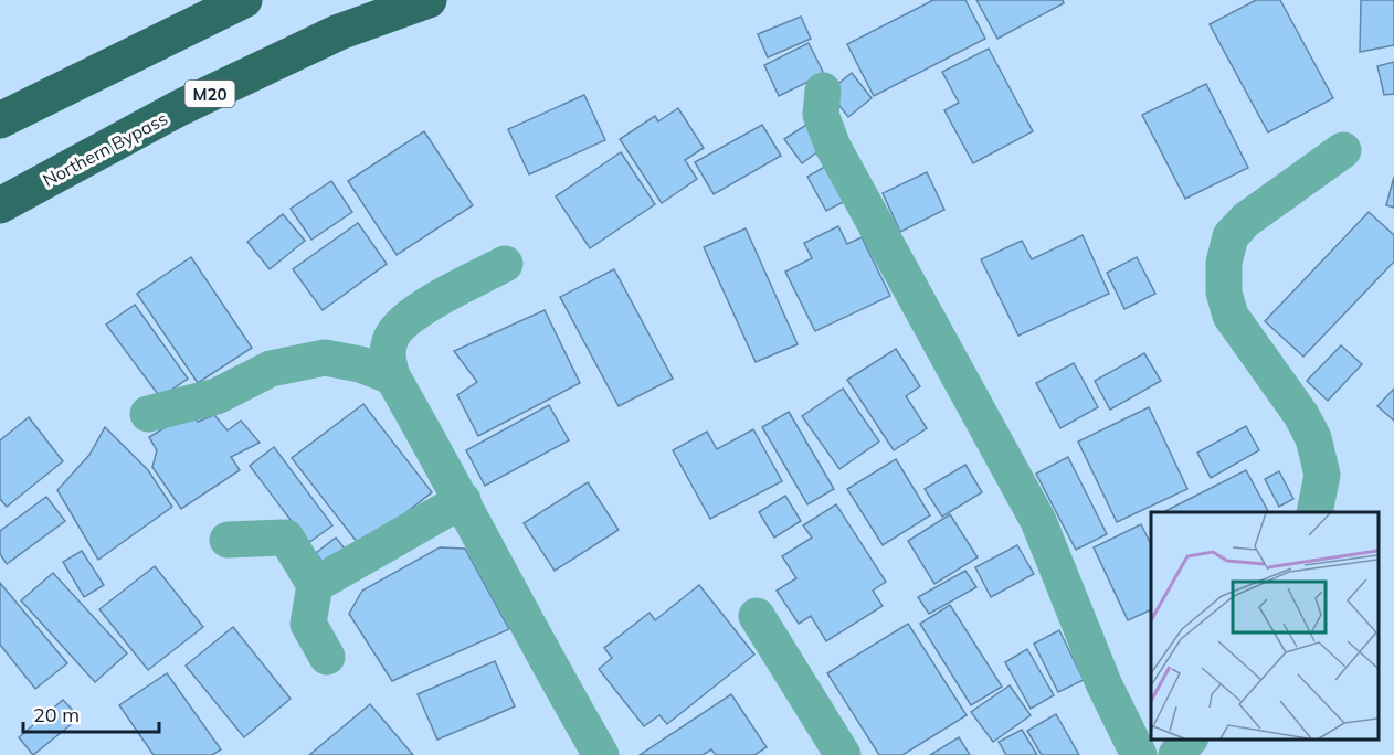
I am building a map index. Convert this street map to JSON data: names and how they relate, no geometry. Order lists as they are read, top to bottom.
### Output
{
  "streets": {
    "highway": ["M20", "Northern Bypass"]
  },
  "scale_bar": "20 m"
}
